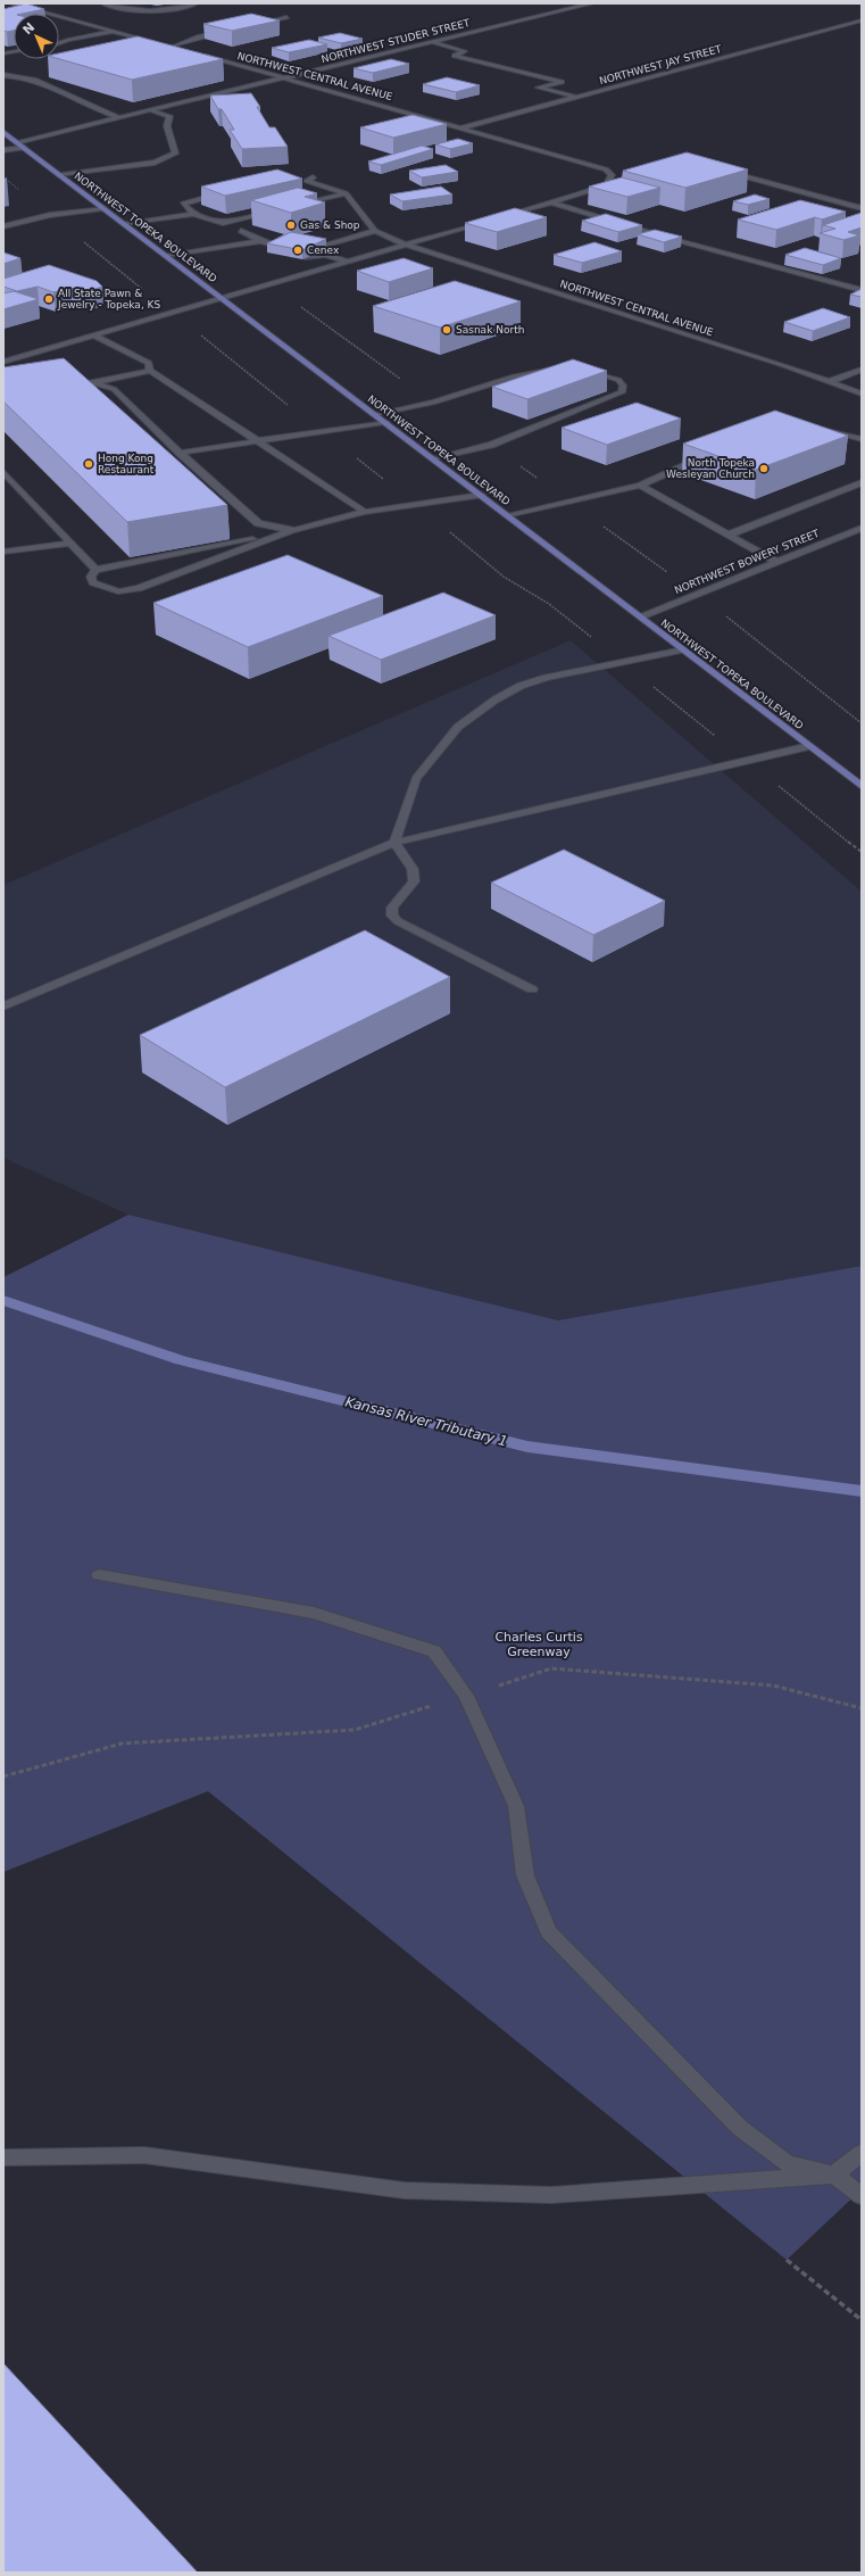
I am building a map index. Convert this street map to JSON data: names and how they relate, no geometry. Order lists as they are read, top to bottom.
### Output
{
  "streets": {
    "main road": ["NORTHWEST TOPEKA BOULEVARD"],
    "street": [
      "NORTHWEST STUDER STREET",
      "NORTHWEST JAY STREET",
      "NORTHWEST CENTRAL AVENUE",
      "NORTHWEST BOWERY STREET"
    ]
  },
  "crossings": [
    ["NORTHWEST STUDER STREET", "NORTHWEST CENTRAL AVENUE"],
    ["NORTHWEST STUDER STREET", "NORTHWEST TOPEKA BOULEVARD"],
    ["NORTHWEST JAY STREET", "NORTHWEST CENTRAL AVENUE"],
    ["NORTHWEST TOPEKA BOULEVARD", "NORTHWEST BOWERY STREET"]
  ],
  "water": ["Kansas River Tributary 1"],
  "parks": ["Charles Curtis Greenway"],
  "places": [
    "Gas & Shop",
    "Cenex",
    "All State Pawn & Jewelry - Topeka, KS",
    "Sasnak North",
    "Hong Kong Restaurant",
    "North Topeka Wesleyan Church"
  ],
  "north": "top left"
}
